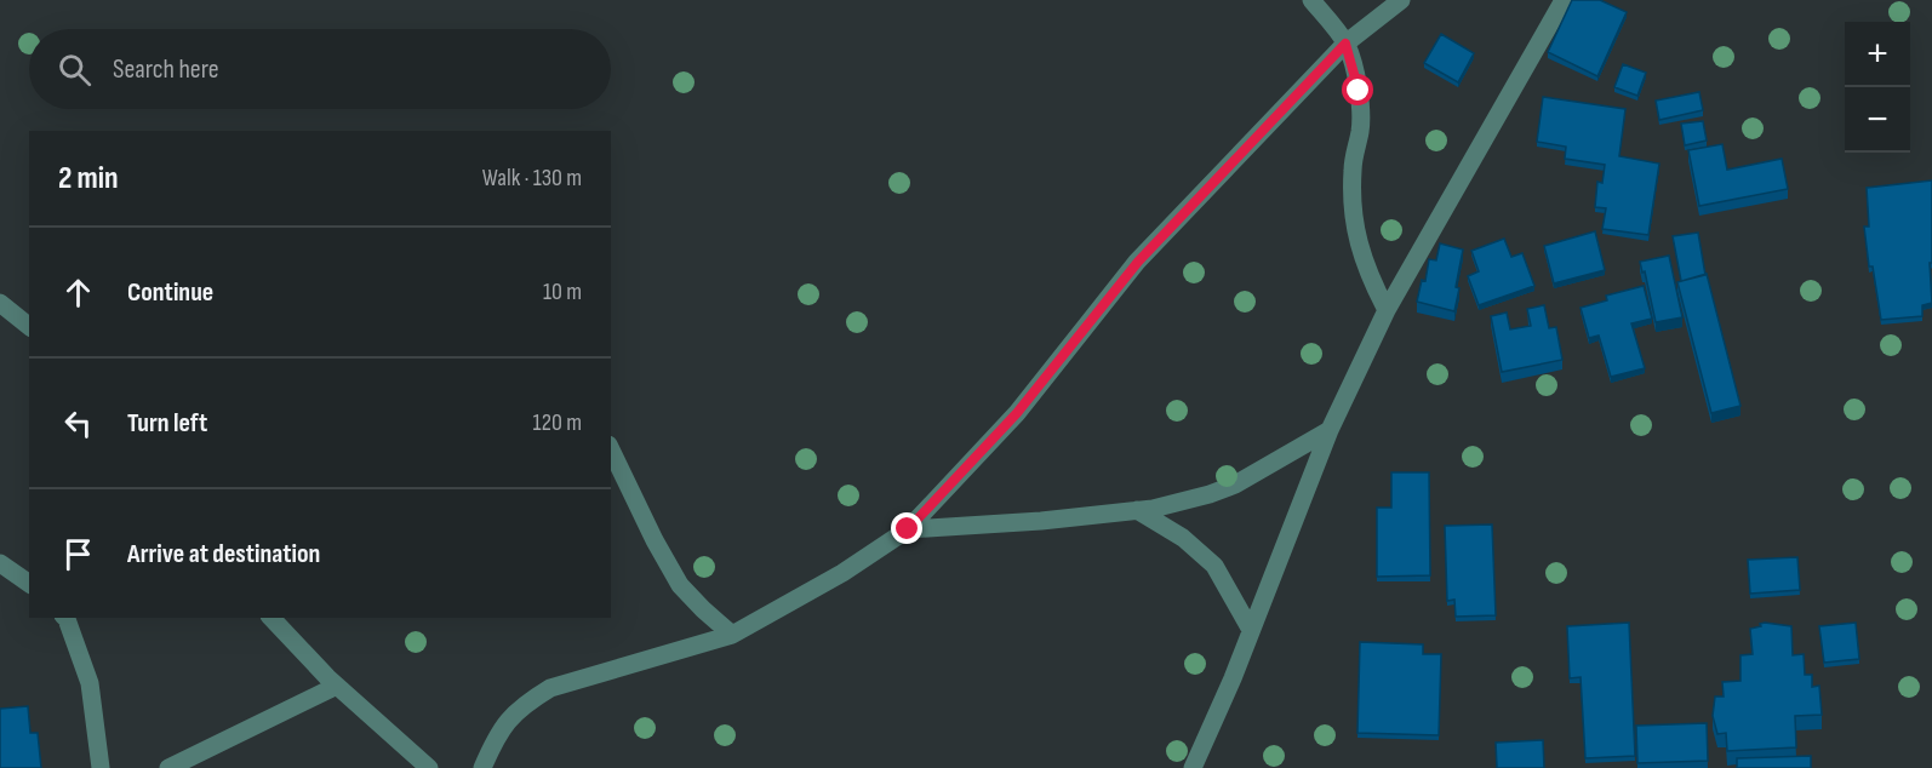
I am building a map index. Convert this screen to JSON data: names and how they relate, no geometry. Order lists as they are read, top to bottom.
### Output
{
  "page": {
    "map_buttons": ["+", "−"],
    "search": "Search here",
    "heading": ["2 min", "Walk · 130 m"],
    "list": [
      ["Continue", "10 m"],
      ["Turn left", "120 m"],
      "Arrive at destination"
    ]
  }
}
